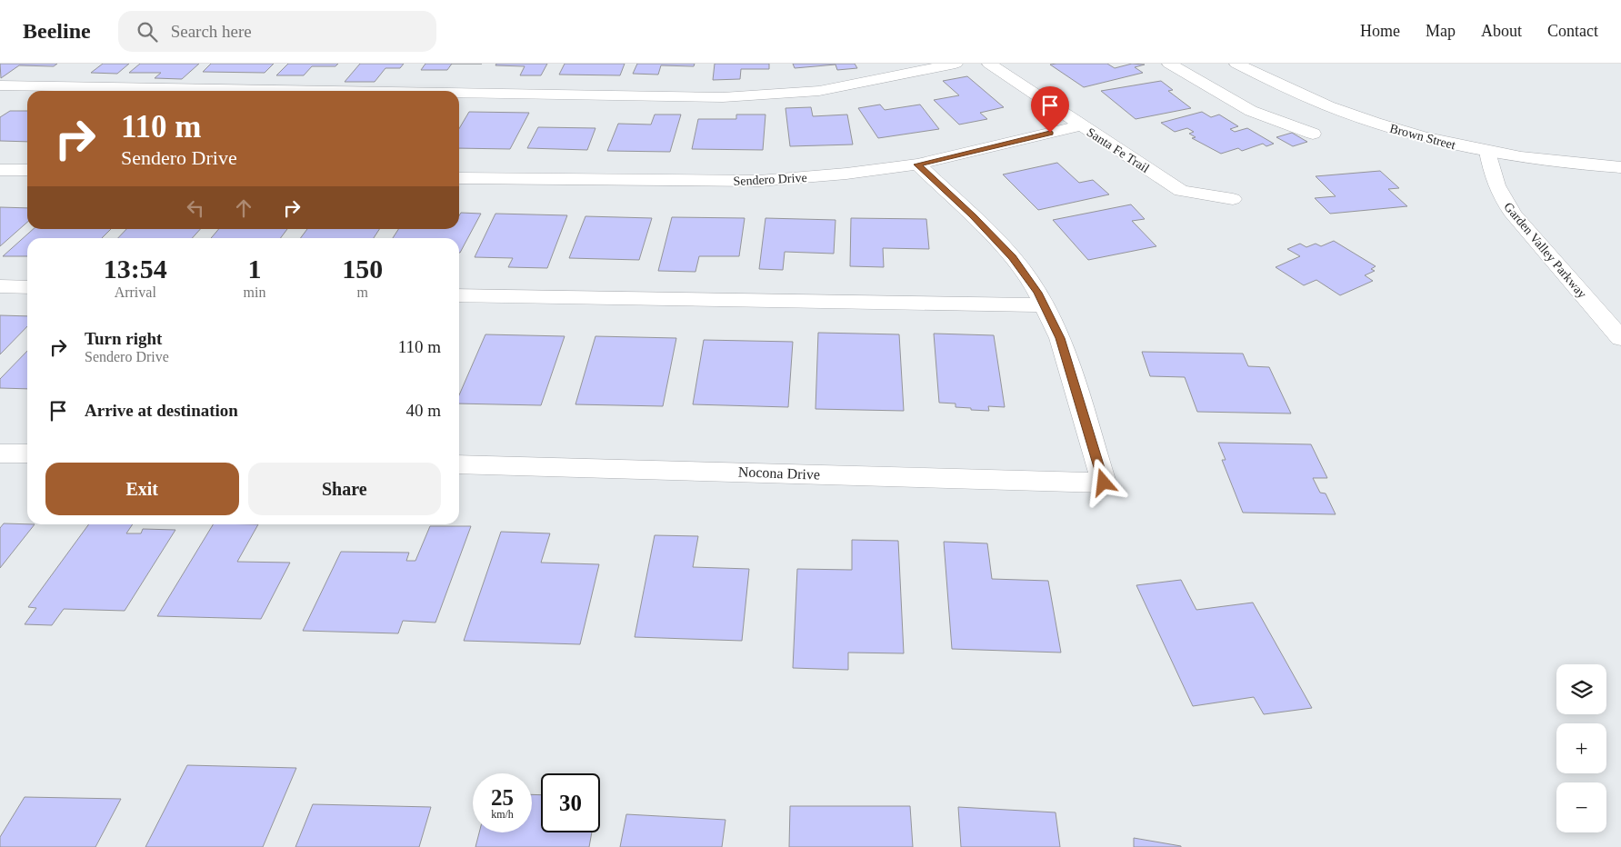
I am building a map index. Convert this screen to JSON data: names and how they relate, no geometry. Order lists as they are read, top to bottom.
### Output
{
  "streets": {
    "street": [
      "Brown Street",
      "Santa Fe Trail",
      "Sendero Drive",
      "Garden Valley Parkway",
      "Nocona Drive"
    ]
  },
  "crossings": [
    ["Brown Street", "Garden Valley Parkway"],
    ["Santa Fe Trail", "Sendero Drive"]
  ],
  "page": {
    "header": "Beeline",
    "search": "Search here",
    "nav": [
      "Home",
      "Map",
      "About",
      "Contact"
    ],
    "turn": ["110 m", "Sendero Drive"],
    "eta": [
      "13:54",
      "Arrival",
      "1",
      "min",
      "150",
      "m"
    ],
    "list": [
      {
        "name": "Turn right",
        "note": "Sendero Drive",
        "value": "110 m"
      },
      {
        "name": "Arrive at destination",
        "value": "40 m"
      }
    ],
    "buttons": ["Exit", "Share"],
    "map_buttons": ["+", "−"],
    "speed": "25 km/h",
    "limit": "30"
  }
}
